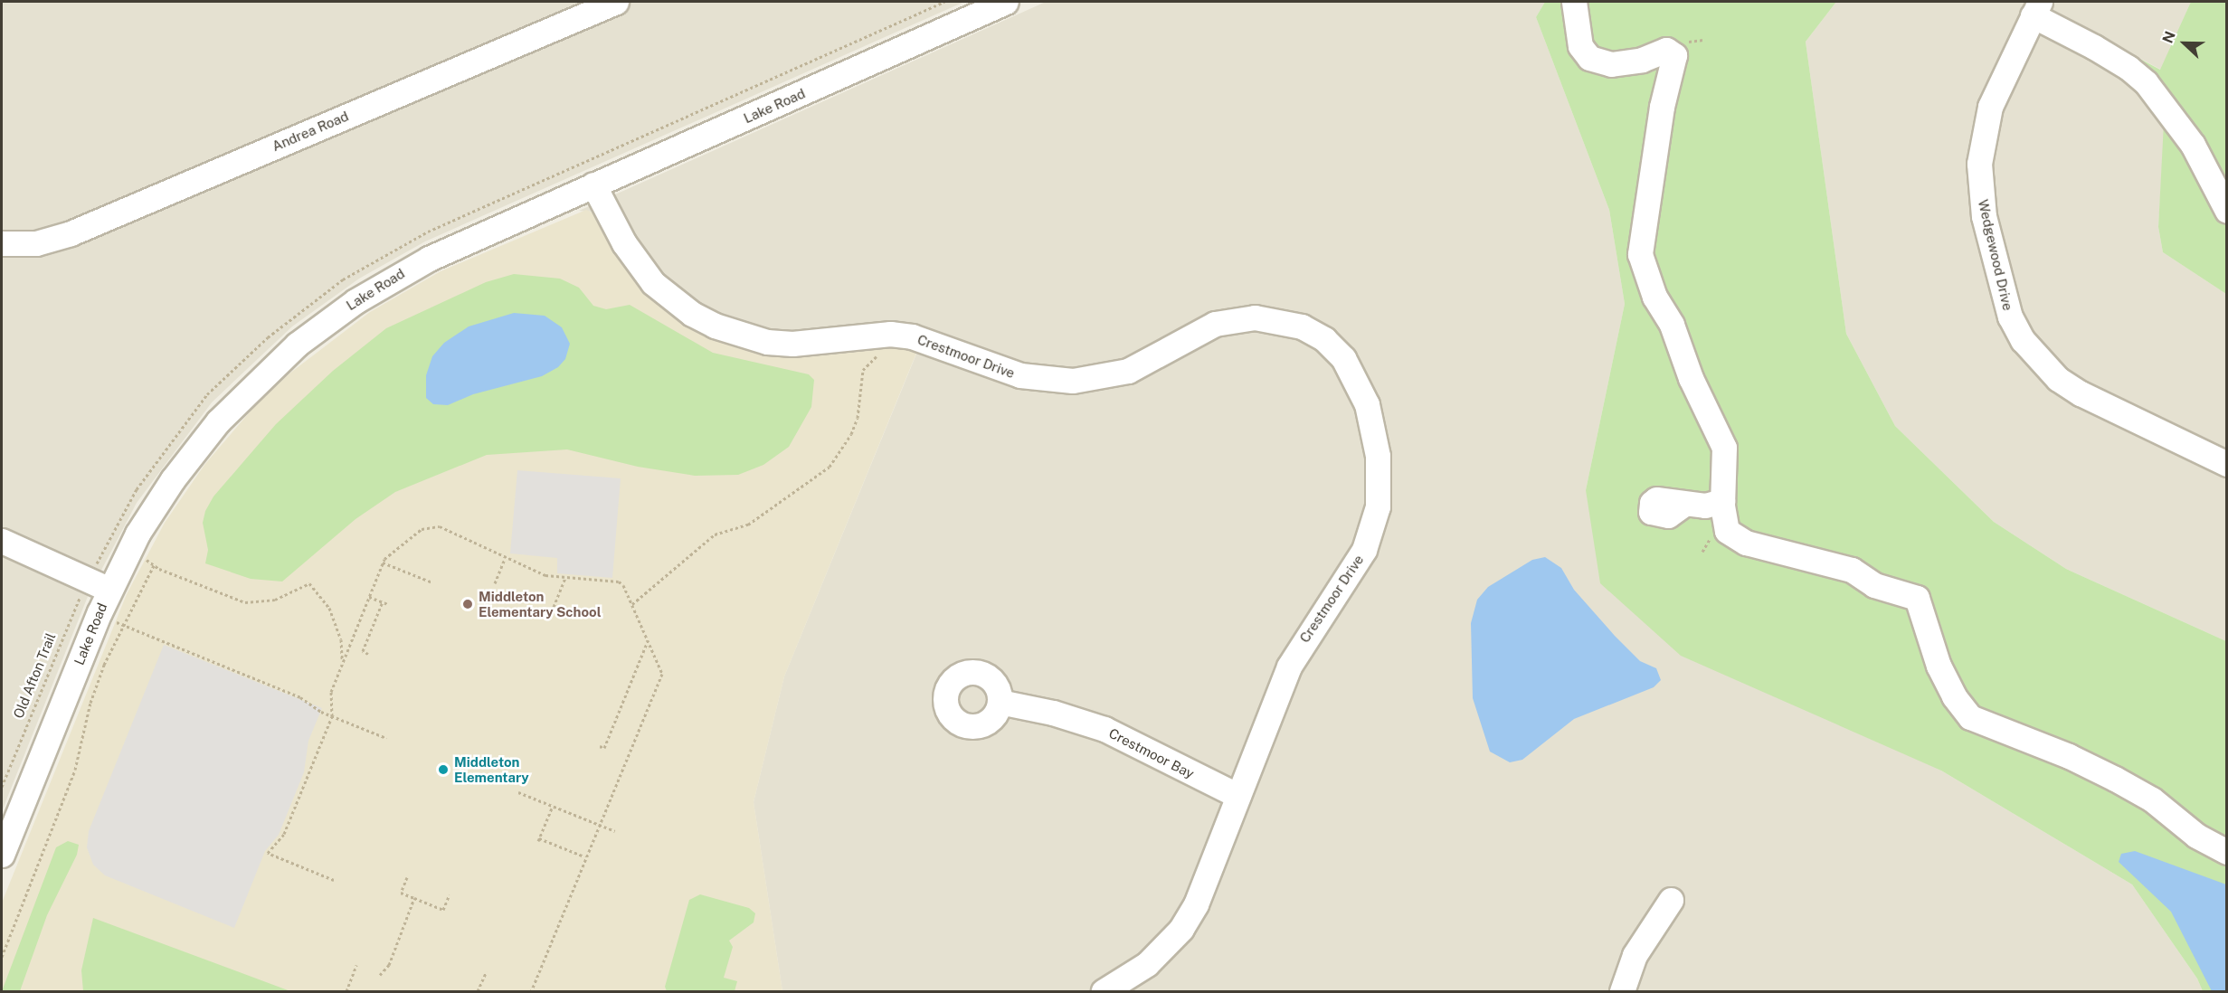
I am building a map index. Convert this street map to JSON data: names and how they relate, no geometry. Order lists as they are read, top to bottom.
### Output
{
  "streets": {
    "street": [
      "Lake Road",
      "Andrea Road",
      "Wedgewood Drive",
      "Crestmoor Drive",
      "Crestmoor Bay"
    ],
    "path": ["Old Afton Trail"]
  },
  "crossings": [
    ["Lake Road", "Crestmoor Drive"],
    ["Crestmoor Drive", "Crestmoor Bay"]
  ],
  "places": ["Middleton Elementary School", "Middleton Elementary"],
  "north": "left"
}
